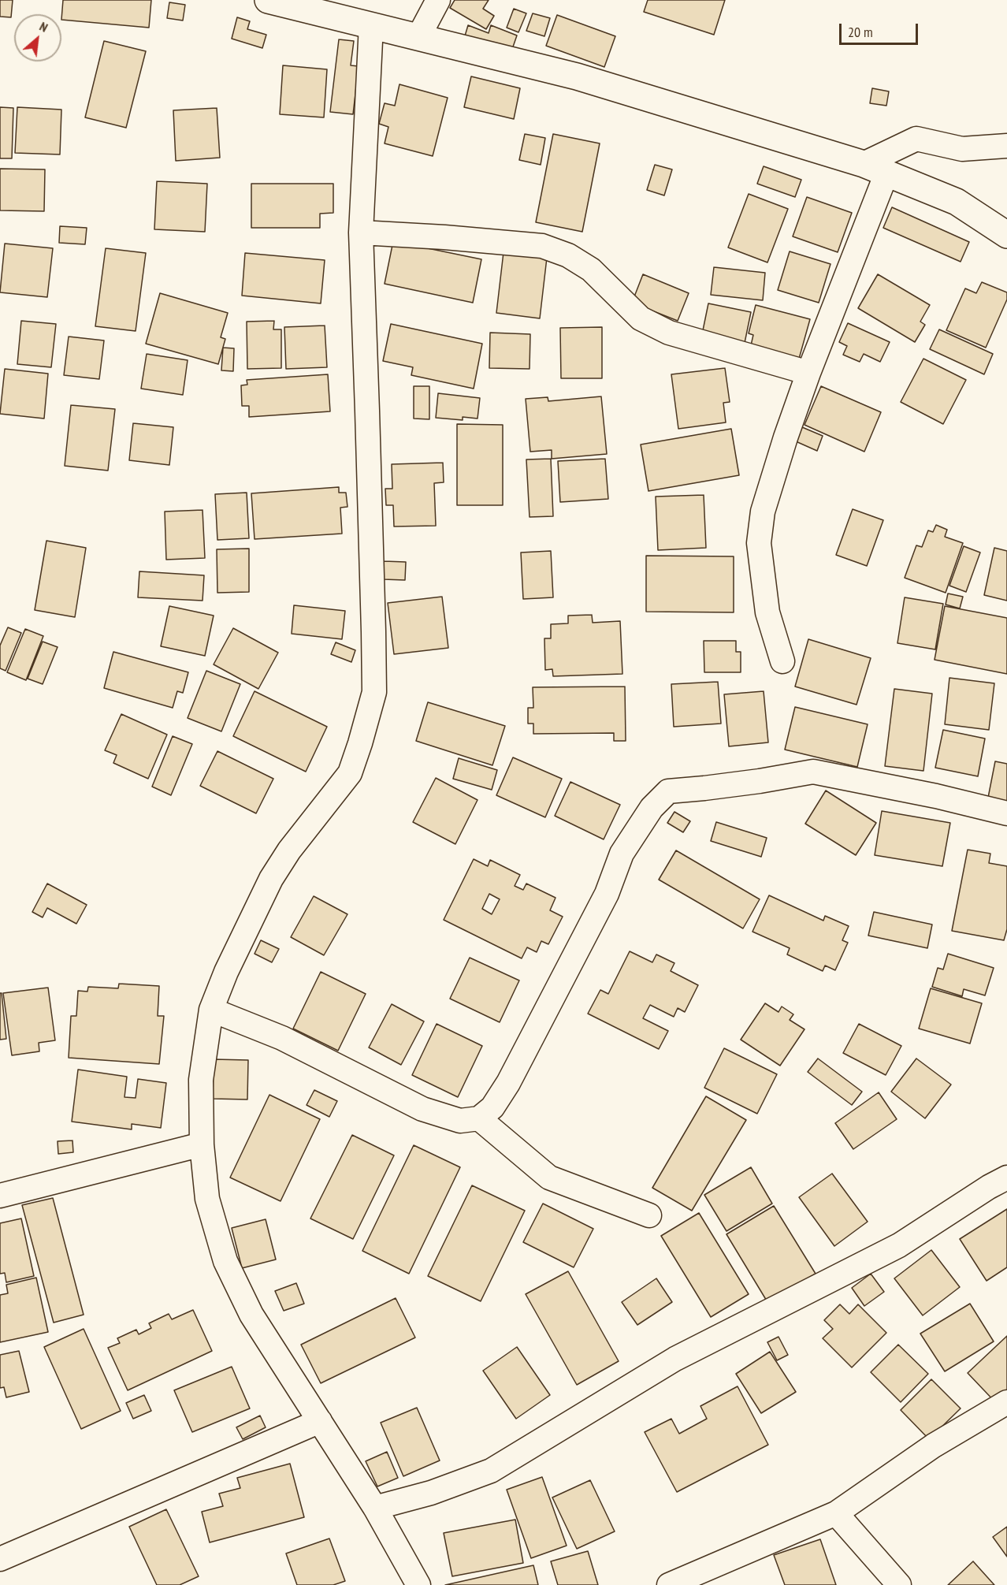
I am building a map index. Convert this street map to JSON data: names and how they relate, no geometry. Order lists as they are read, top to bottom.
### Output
{
  "scale_bar": "20 m",
  "north": "top right"
}
